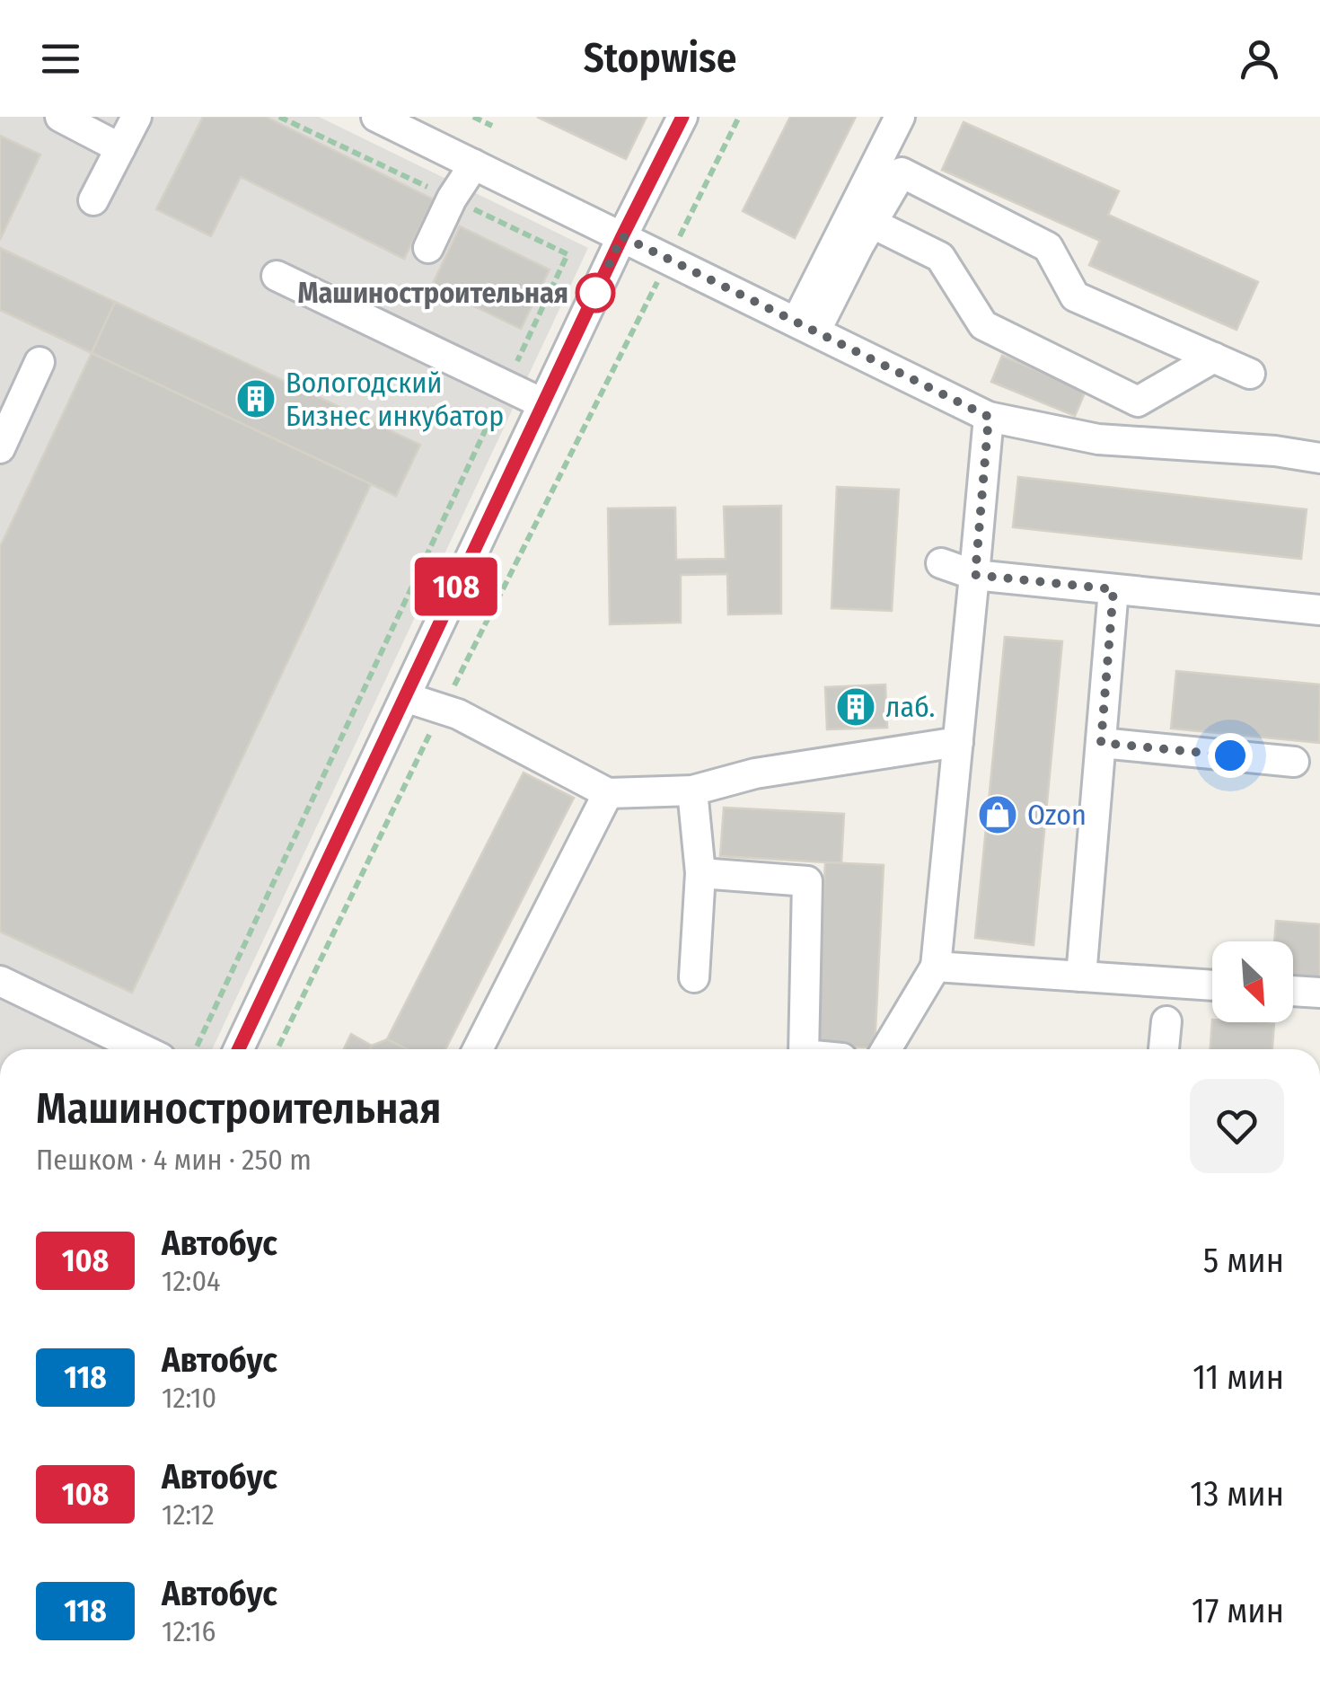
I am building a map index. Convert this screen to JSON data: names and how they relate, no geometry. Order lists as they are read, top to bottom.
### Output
{
  "places": {
    "other": ["Машиностроительная"],
    "building": ["Вологодский Бизнес инкубатор", "лаб."],
    "shop": ["Ozon"]
  },
  "lines": ["bus line 108"],
  "north": "bottom right",
  "page": {
    "header": "Stopwise",
    "on_map": "108",
    "heading": ["Машиностроительная", "Пешком · 4 мин · 250 m"],
    "list": [
      {
        "mark": "108",
        "name": "Автобус",
        "note": "12:04",
        "value": "5 мин"
      },
      {
        "mark": "118",
        "name": "Автобус",
        "note": "12:10",
        "value": "11 мин"
      },
      {
        "mark": "108",
        "name": "Автобус",
        "note": "12:12",
        "value": "13 мин"
      },
      {
        "mark": "118",
        "name": "Автобус",
        "note": "12:16",
        "value": "17 мин"
      }
    ]
  }
}
